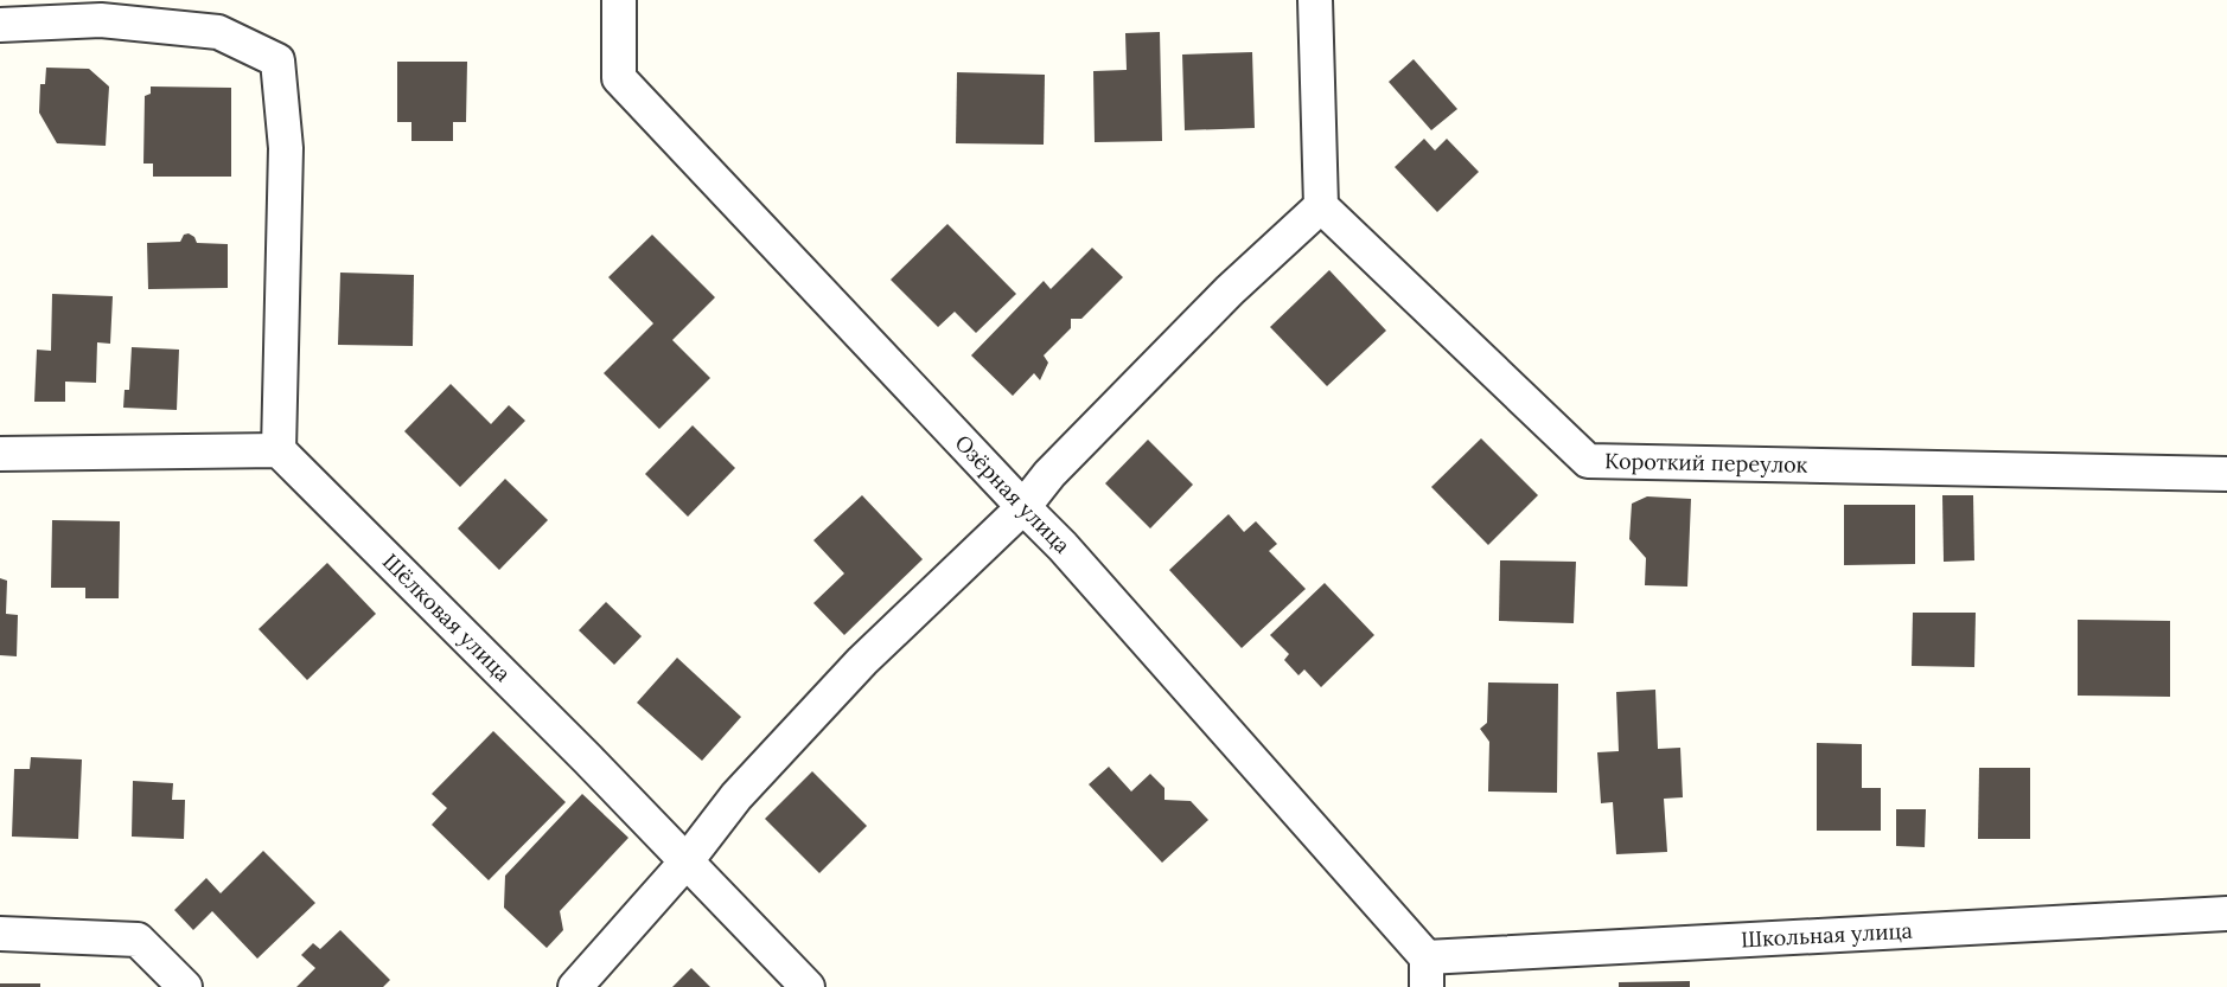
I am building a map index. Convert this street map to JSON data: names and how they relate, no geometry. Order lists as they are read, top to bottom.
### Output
{
  "streets": {
    "street": [
      "Короткий переулок",
      "Озёрная улица",
      "Шёлковая улица",
      "Школьная улица"
    ]
  },
  "crossings": [
    ["Озёрная улица", "Школьная улица"]
  ]
}
